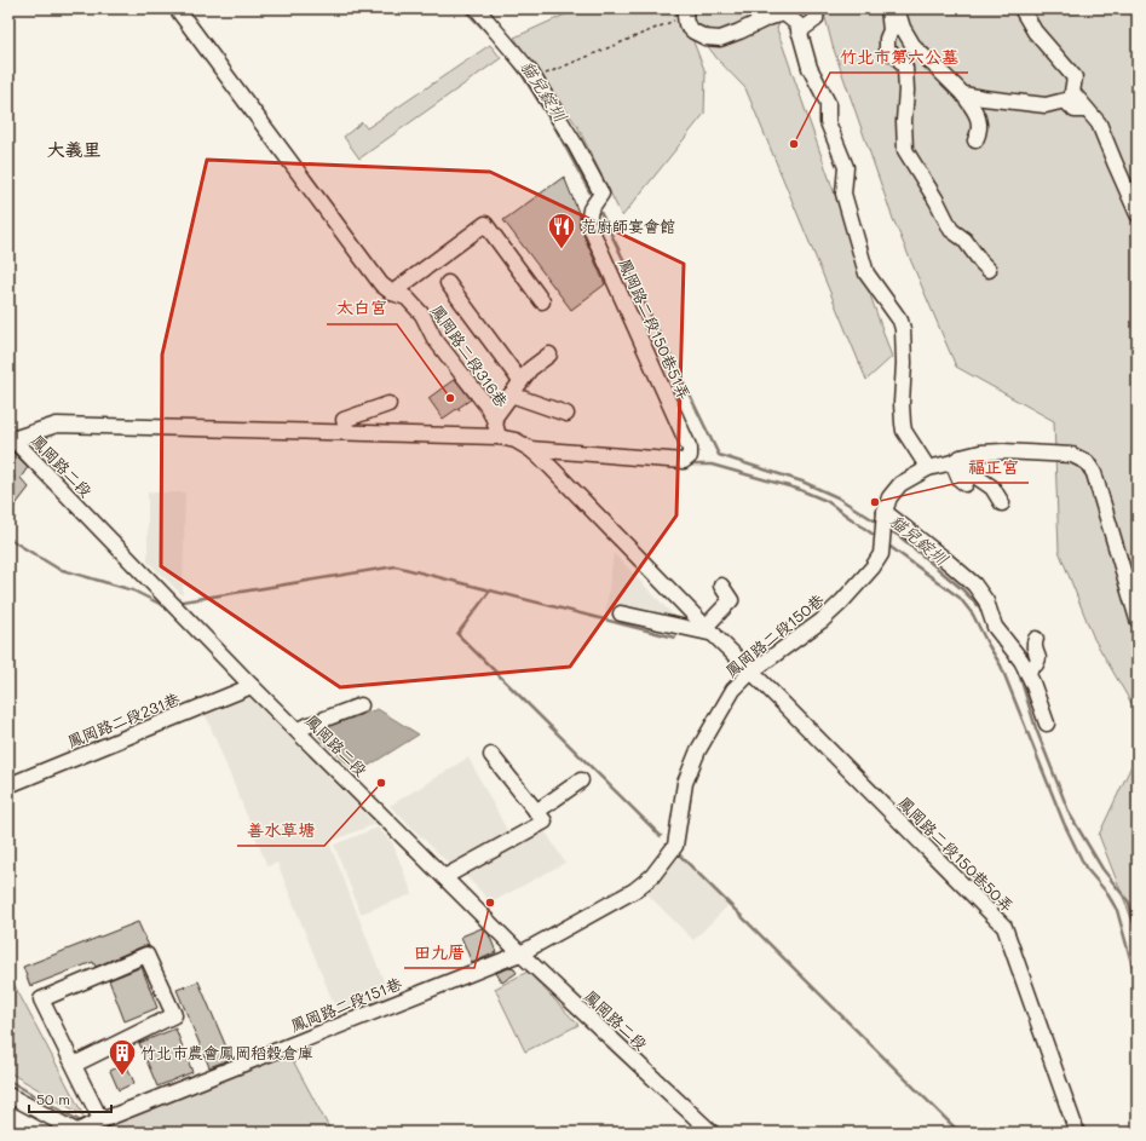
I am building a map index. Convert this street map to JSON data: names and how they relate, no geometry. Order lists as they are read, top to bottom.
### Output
{
  "streets": {
    "street": [
      "鳳岡路二段150巷51弄",
      "鳳岡路二段316巷",
      "鳳岡路二段",
      "鳳岡路二段150巷",
      "鳳岡路二段231巷",
      "鳳岡路二段150巷50弄",
      "鳳岡路二段151巷"
    ]
  },
  "crossings": [
    ["鳳岡路二段150巷51弄", "鳳岡路二段316巷"],
    ["鳳岡路二段150巷51弄", "鳳岡路二段150巷"],
    ["鳳岡路二段150巷51弄", "鳳岡路二段150巷50弄"],
    ["鳳岡路二段", "鳳岡路二段150巷"],
    ["鳳岡路二段", "鳳岡路二段231巷"],
    ["鳳岡路二段", "鳳岡路二段151巷"],
    ["鳳岡路二段150巷", "鳳岡路二段150巷50弄"],
    ["鳳岡路二段150巷", "鳳岡路二段151巷"]
  ],
  "districts": ["大義里"],
  "water": ["貓兒錠圳"],
  "places": {
    "other": [
      "竹北市第六公墓",
      "太白宫",
      "福正宫",
      "善水草塘",
      "田九厝"
    ],
    "restaurant": ["范廚師宴會館"],
    "building": ["竹北市農會鳳岡稻穀倉庫"]
  },
  "scale_bar": "50 m"
}
